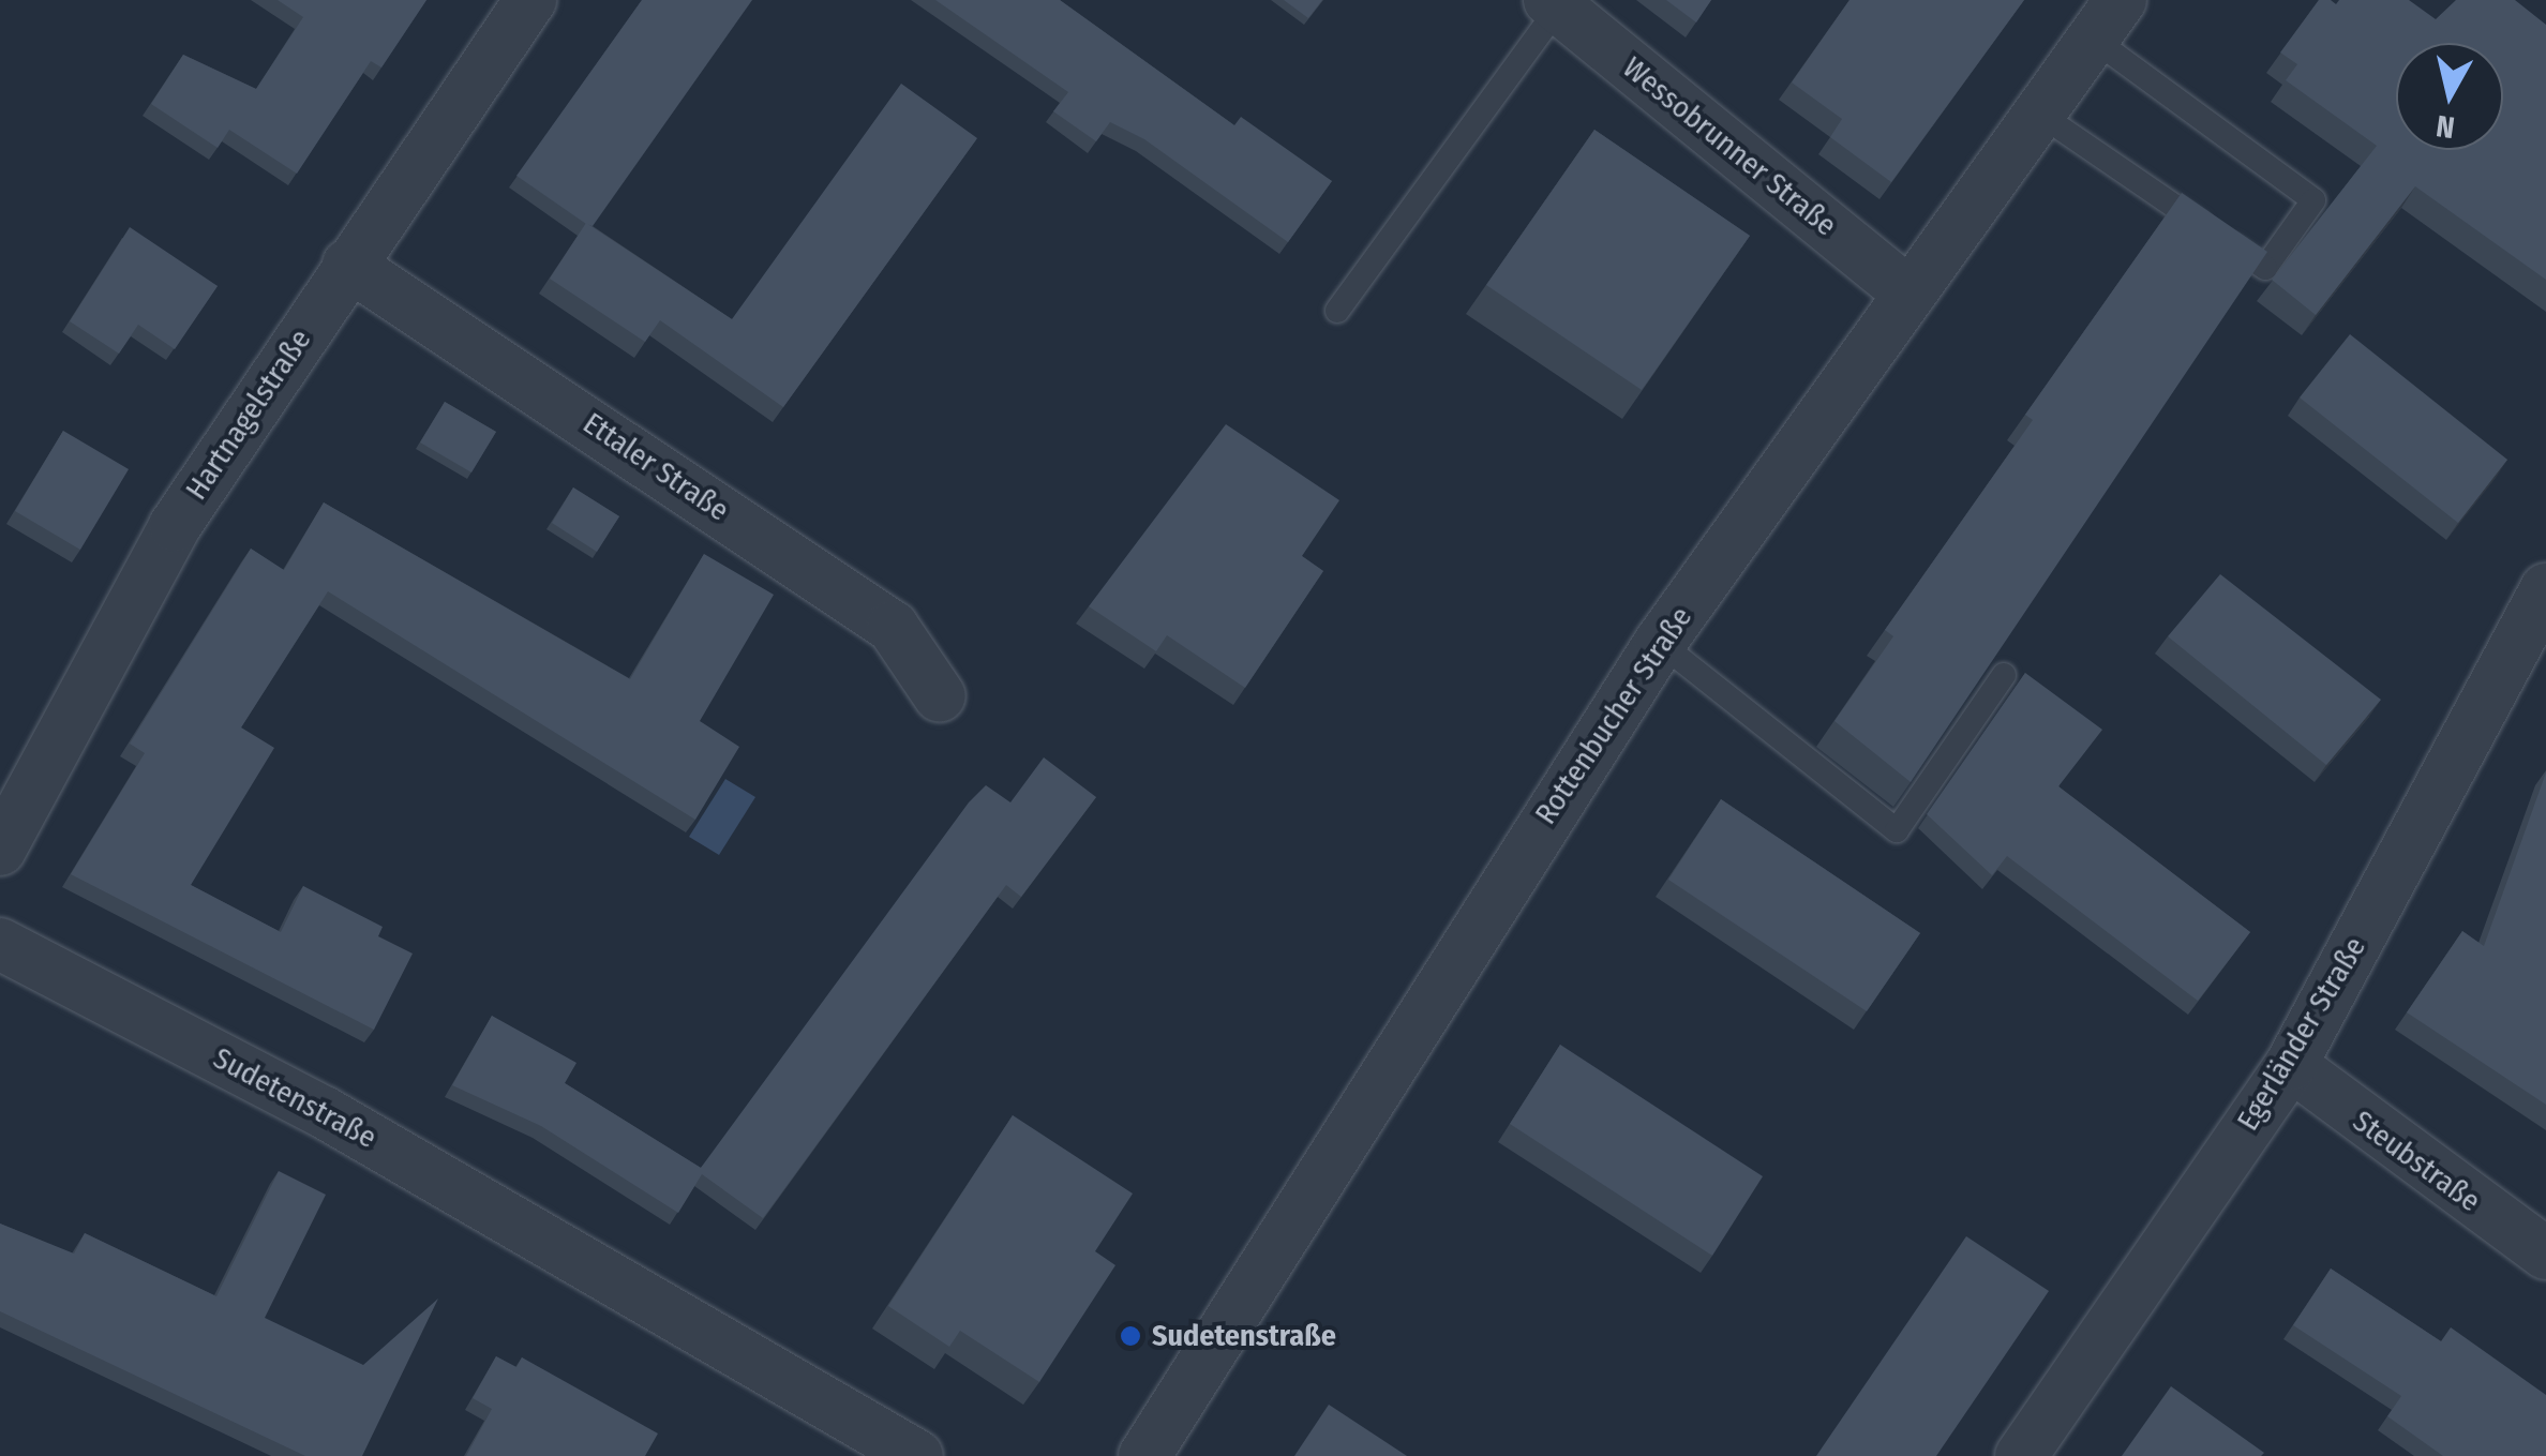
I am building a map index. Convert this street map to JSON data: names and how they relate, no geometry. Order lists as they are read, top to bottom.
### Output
{
  "streets": {
    "street": [
      "Wessobrunner Straße",
      "Hartnagelstraße",
      "Ettaler Straße",
      "Rottenbucher Straße",
      "Egerländer Straße",
      "Sudetenstraße",
      "Steubstraße"
    ]
  },
  "crossings": [
    ["Wessobrunner Straße", "Rottenbucher Straße"],
    ["Hartnagelstraße", "Ettaler Straße"],
    ["Egerländer Straße", "Steubstraße"]
  ],
  "places": ["Sudetenstraße"],
  "north": "bottom"
}
